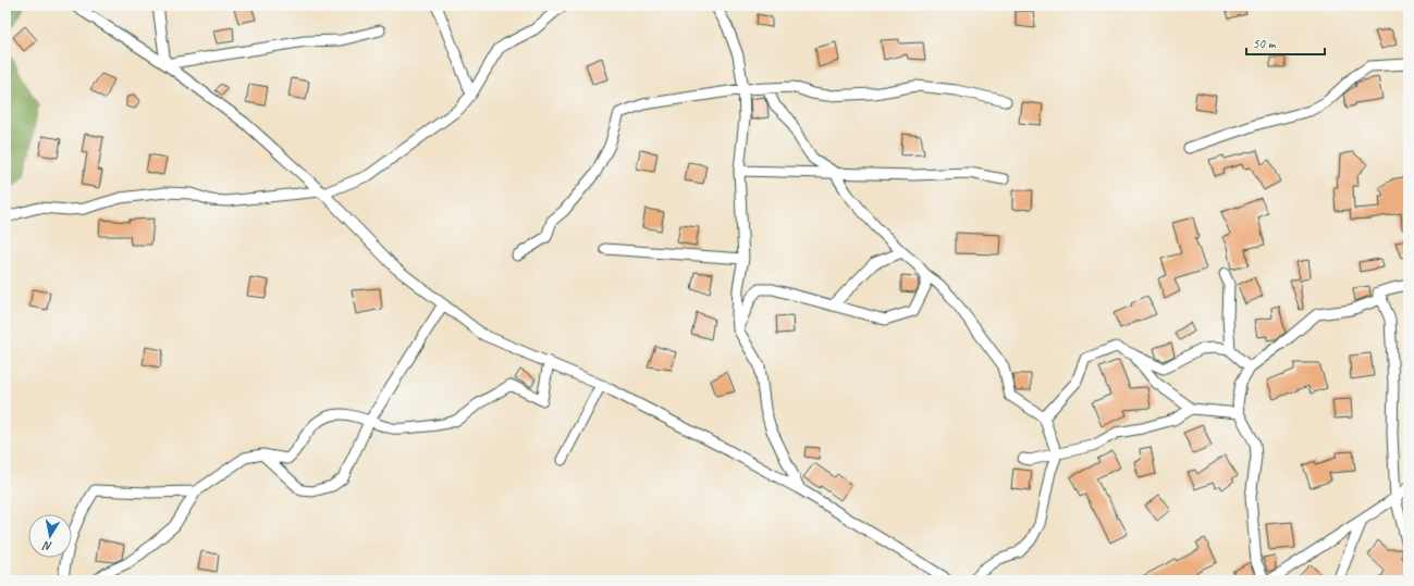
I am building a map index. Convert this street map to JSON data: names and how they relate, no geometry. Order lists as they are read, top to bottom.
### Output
{
  "scale_bar": "50 m",
  "north": "bottom"
}
